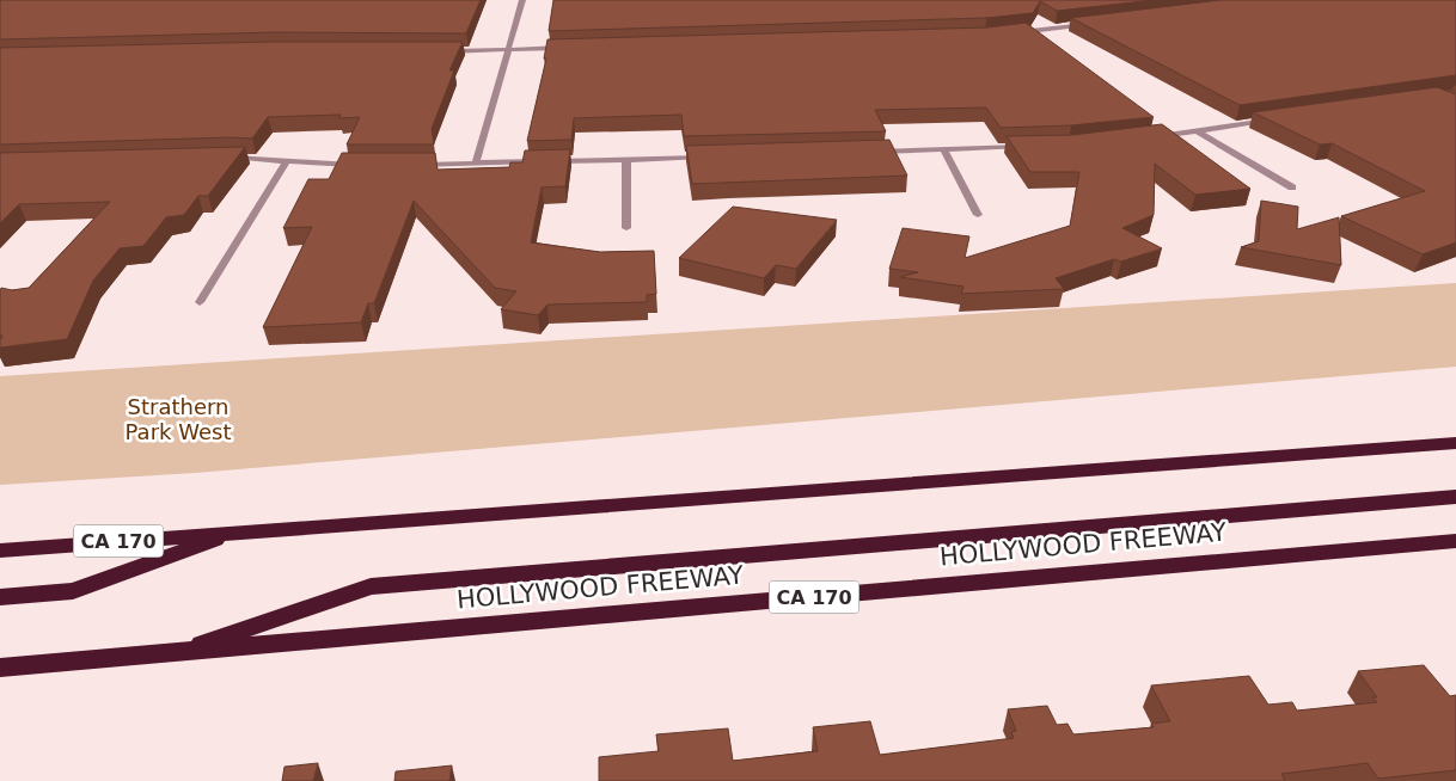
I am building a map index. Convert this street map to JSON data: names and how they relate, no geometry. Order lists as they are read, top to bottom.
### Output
{
  "streets": {
    "highway": ["CA 170", "HOLLYWOOD FREEWAY"]
  },
  "parks": ["Strathern Park West"]
}
